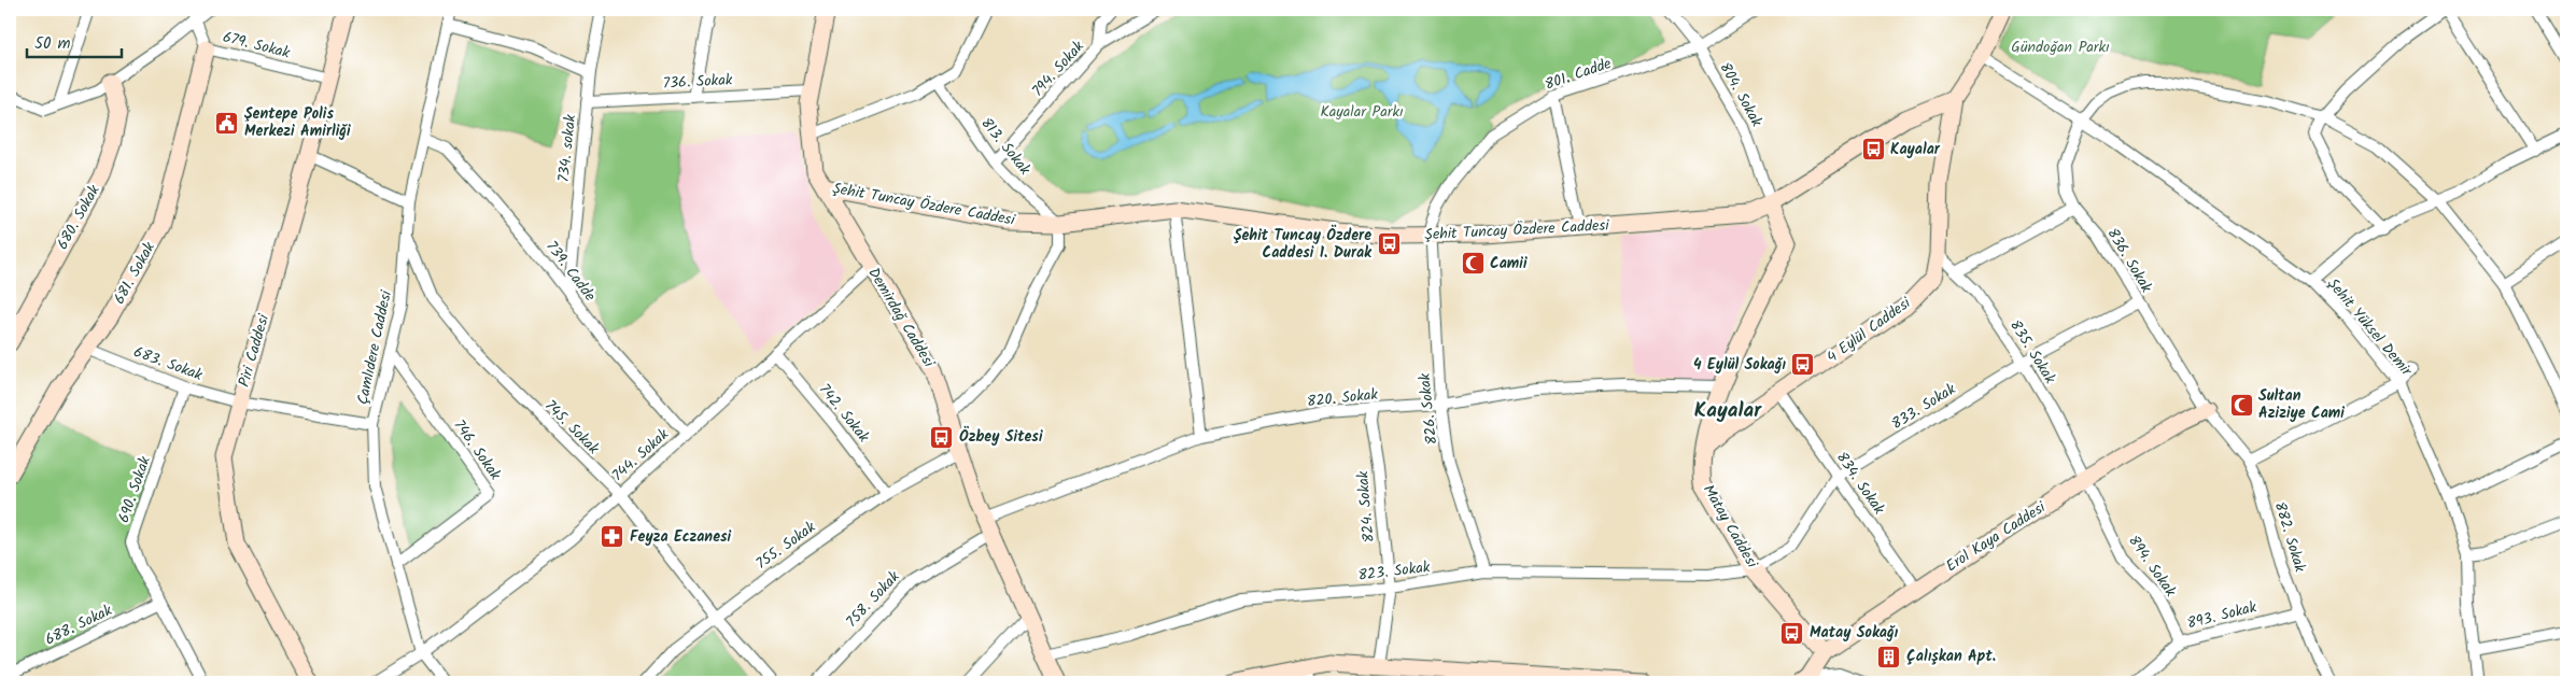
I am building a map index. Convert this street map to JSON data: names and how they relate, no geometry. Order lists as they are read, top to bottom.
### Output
{
  "streets": {
    "street": [
      "679. Sokak",
      "794. Sokak",
      "801. Cadde",
      "736. Sokak",
      "804. Sokak",
      "813. Sokak",
      "734. sokak",
      "Şehit Tuncay Özdere Caddesi",
      "680. Sokak",
      "836. Sokak",
      "739. Cadde",
      "681. Sokak",
      "Demirdağ Caddesi",
      "Şehit Yüksel Demir",
      "4 Eylül Caddesi",
      "Çamlıdere Caddesi",
      "Piri Caddesi",
      "835. Sokak",
      "683. Sokak",
      "820. Sokak",
      "833. Sokak",
      "826. Sokak",
      "742. Sokak",
      "745. Sokak",
      "746. Sokak",
      "744. Sokak",
      "834. Sokak",
      "690. Sokak",
      "824. Sokak",
      "Matay Caddesi",
      "Erol Kaya Caddesi",
      "882. Sokak",
      "755. Sokak",
      "894. Sokak",
      "823. Sokak",
      "758. Sokak",
      "893. Sokak",
      "688. Sokak"
    ]
  },
  "crossings": [
    ["679. Sokak", "681. Sokak"],
    ["679. Sokak", "Piri Caddesi"],
    ["794. Sokak", "813. Sokak"],
    ["801. Cadde", "804. Sokak"],
    ["801. Cadde", "Şehit Tuncay Özdere Caddesi"],
    ["801. Cadde", "826. Sokak"],
    ["736. Sokak", "734. sokak"],
    ["736. Sokak", "Demirdağ Caddesi"],
    ["804. Sokak", "Şehit Tuncay Özdere Caddesi"],
    ["804. Sokak", "Matay Caddesi"],
    ["813. Sokak", "Şehit Tuncay Özdere Caddesi"],
    ["734. sokak", "739. Cadde"],
    ["Şehit Tuncay Özdere Caddesi", "Demirdağ Caddesi"],
    ["Şehit Tuncay Özdere Caddesi", "4 Eylül Caddesi"],
    ["Şehit Tuncay Özdere Caddesi", "826. Sokak"],
    ["Şehit Tuncay Özdere Caddesi", "Matay Caddesi"],
    ["836. Sokak", "Şehit Yüksel Demir"],
    ["836. Sokak", "833. Sokak"],
    ["836. Sokak", "Erol Kaya Caddesi"],
    ["836. Sokak", "882. Sokak"],
    ["739. Cadde", "Çamlıdere Caddesi"],
    ["739. Cadde", "744. Sokak"],
    ["681. Sokak", "683. Sokak"],
    ["Demirdağ Caddesi", "820. Sokak"],
    ["Demirdağ Caddesi", "744. Sokak"],
    ["Demirdağ Caddesi", "755. Sokak"],
    ["Demirdağ Caddesi", "823. Sokak"],
    ["Demirdağ Caddesi", "758. Sokak"],
    ["4 Eylül Caddesi", "835. Sokak"],
    ["4 Eylül Caddesi", "834. Sokak"],
    ["4 Eylül Caddesi", "Matay Caddesi"],
    ["Çamlıdere Caddesi", "683. Sokak"],
    ["Çamlıdere Caddesi", "745. Sokak"],
    ["Çamlıdere Caddesi", "746. Sokak"],
    ["Çamlıdere Caddesi", "744. Sokak"],
    ["Piri Caddesi", "683. Sokak"],
    ["835. Sokak", "833. Sokak"],
    ["835. Sokak", "Erol Kaya Caddesi"],
    ["835. Sokak", "894. Sokak"],
    ["683. Sokak", "690. Sokak"],
    ["820. Sokak", "826. Sokak"],
    ["820. Sokak", "824. Sokak"],
    ["820. Sokak", "Matay Caddesi"],
    ["833. Sokak", "834. Sokak"],
    ["833. Sokak", "Matay Caddesi"],
    ["833. Sokak", "823. Sokak"],
    ["826. Sokak", "823. Sokak"],
    ["742. Sokak", "744. Sokak"],
    ["742. Sokak", "755. Sokak"],
    ["745. Sokak", "744. Sokak"],
    ["745. Sokak", "755. Sokak"],
    ["834. Sokak", "Erol Kaya Caddesi"],
    ["690. Sokak", "688. Sokak"],
    ["824. Sokak", "823. Sokak"],
    ["Matay Caddesi", "Erol Kaya Caddesi"],
    ["Matay Caddesi", "823. Sokak"],
    ["Erol Kaya Caddesi", "882. Sokak"],
    ["Erol Kaya Caddesi", "894. Sokak"],
    ["882. Sokak", "893. Sokak"],
    ["894. Sokak", "893. Sokak"]
  ],
  "districts": ["Kayalar"],
  "parks": ["Gündoğan Parkı", "Kayalar Parkı"],
  "places": {
    "public building": ["Şentepe Polis Merkezi Amirliği"],
    "bus stop": [
      "Kayalar",
      "Şehit Tuncay Özdere Caddesi 1. Durak",
      "4 Eylül Sokağı",
      "Özbey Sitesi",
      "Matay Sokağı"
    ],
    "mosque": ["Camii", "Sultan Aziziye Cami"],
    "pharmacy": ["Feyza Eczanesi"],
    "building": ["Çalışkan Apt."]
  },
  "scale_bar": "50 m"
}
